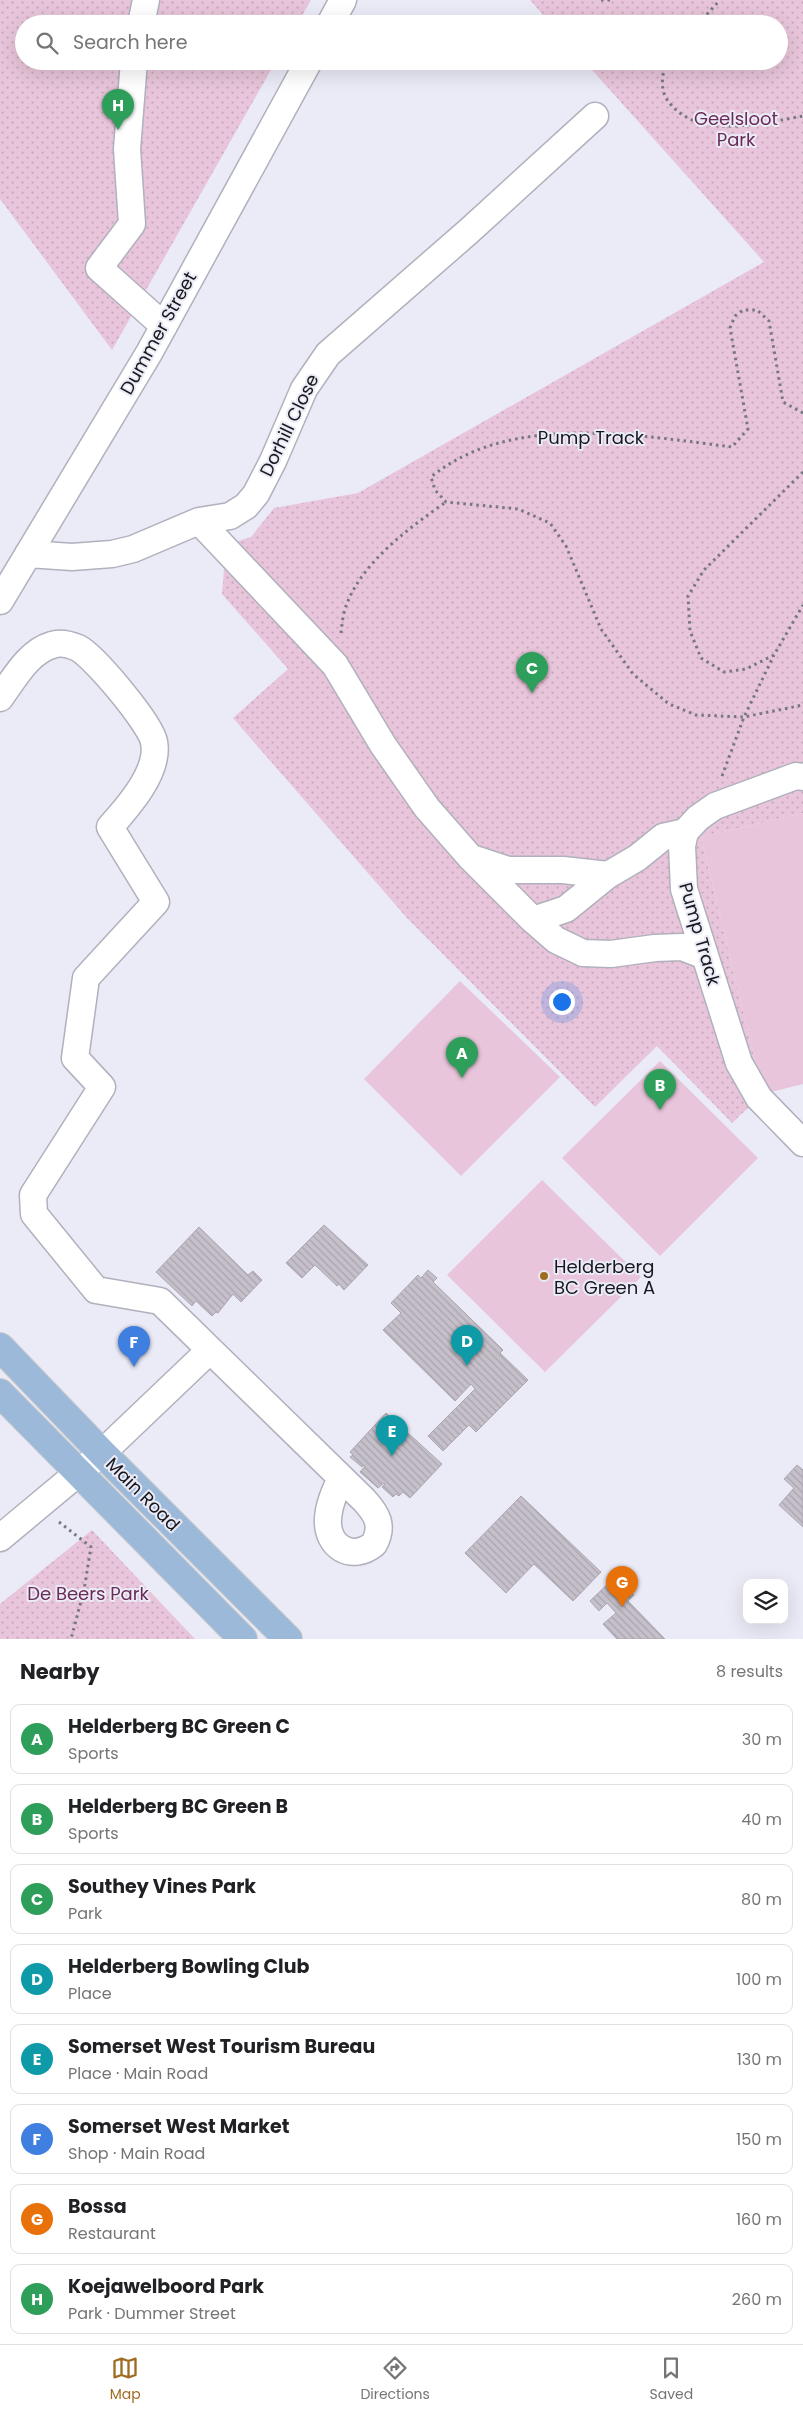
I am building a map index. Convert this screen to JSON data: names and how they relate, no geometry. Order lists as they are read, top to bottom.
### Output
{
  "streets": {
    "main road": ["Main Road"],
    "street": ["Dummer Street", "Dorhill Close", "Pump Track"]
  },
  "crossings": [
    ["Dummer Street", "Dorhill Close"]
  ],
  "parks": ["Geelsloot Park", "De Beers Park"],
  "places": ["Helderberg BC Green A"],
  "page": {
    "search": "Search here",
    "pins": [
      "H",
      "C",
      "A",
      "B",
      "D",
      "F",
      "E",
      "G"
    ],
    "heading": ["Nearby", "8 results"],
    "list": [
      {
        "mark": "A",
        "name": "Helderberg BC Green C",
        "note": "Sports",
        "value": "30 m"
      },
      {
        "mark": "B",
        "name": "Helderberg BC Green B",
        "note": "Sports",
        "value": "40 m"
      },
      {
        "mark": "C",
        "name": "Southey Vines Park",
        "note": "Park",
        "value": "80 m"
      },
      {
        "mark": "D",
        "name": "Helderberg Bowling Club",
        "note": "Place",
        "value": "100 m"
      },
      {
        "mark": "E",
        "name": "Somerset West Tourism Bureau",
        "note": "Place · Main Road",
        "value": "130 m"
      },
      {
        "mark": "F",
        "name": "Somerset West Market",
        "note": "Shop · Main Road",
        "value": "150 m"
      },
      {
        "mark": "G",
        "name": "Bossa",
        "note": "Restaurant",
        "value": "160 m"
      },
      {
        "mark": "H",
        "name": "Koejawelboord Park",
        "note": "Park · Dummer Street",
        "value": "260 m"
      }
    ],
    "nav": ["Map", "Directions", "Saved"]
  }
}
